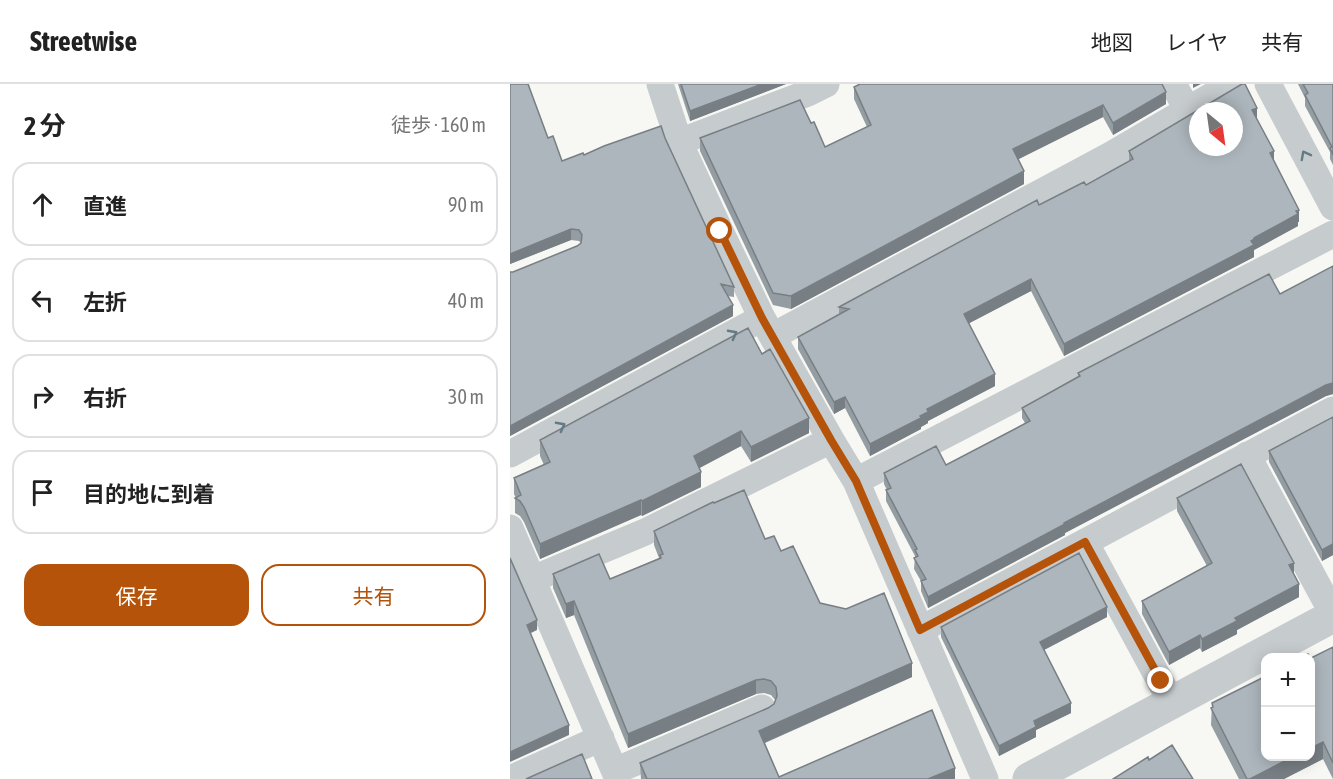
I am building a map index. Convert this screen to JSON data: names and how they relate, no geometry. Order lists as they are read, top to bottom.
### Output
{
  "north": "bottom right",
  "page": {
    "header": "Streetwise",
    "nav": ["地図", "レイヤ", "共有"],
    "heading": ["2 分", "徒歩 · 160 m"],
    "list": [
      ["直進", "90 m"],
      ["左折", "40 m"],
      ["右折", "30 m"],
      "目的地に到着"
    ],
    "buttons": ["保存", "共有"],
    "map_buttons": ["+", "−"]
  }
}
